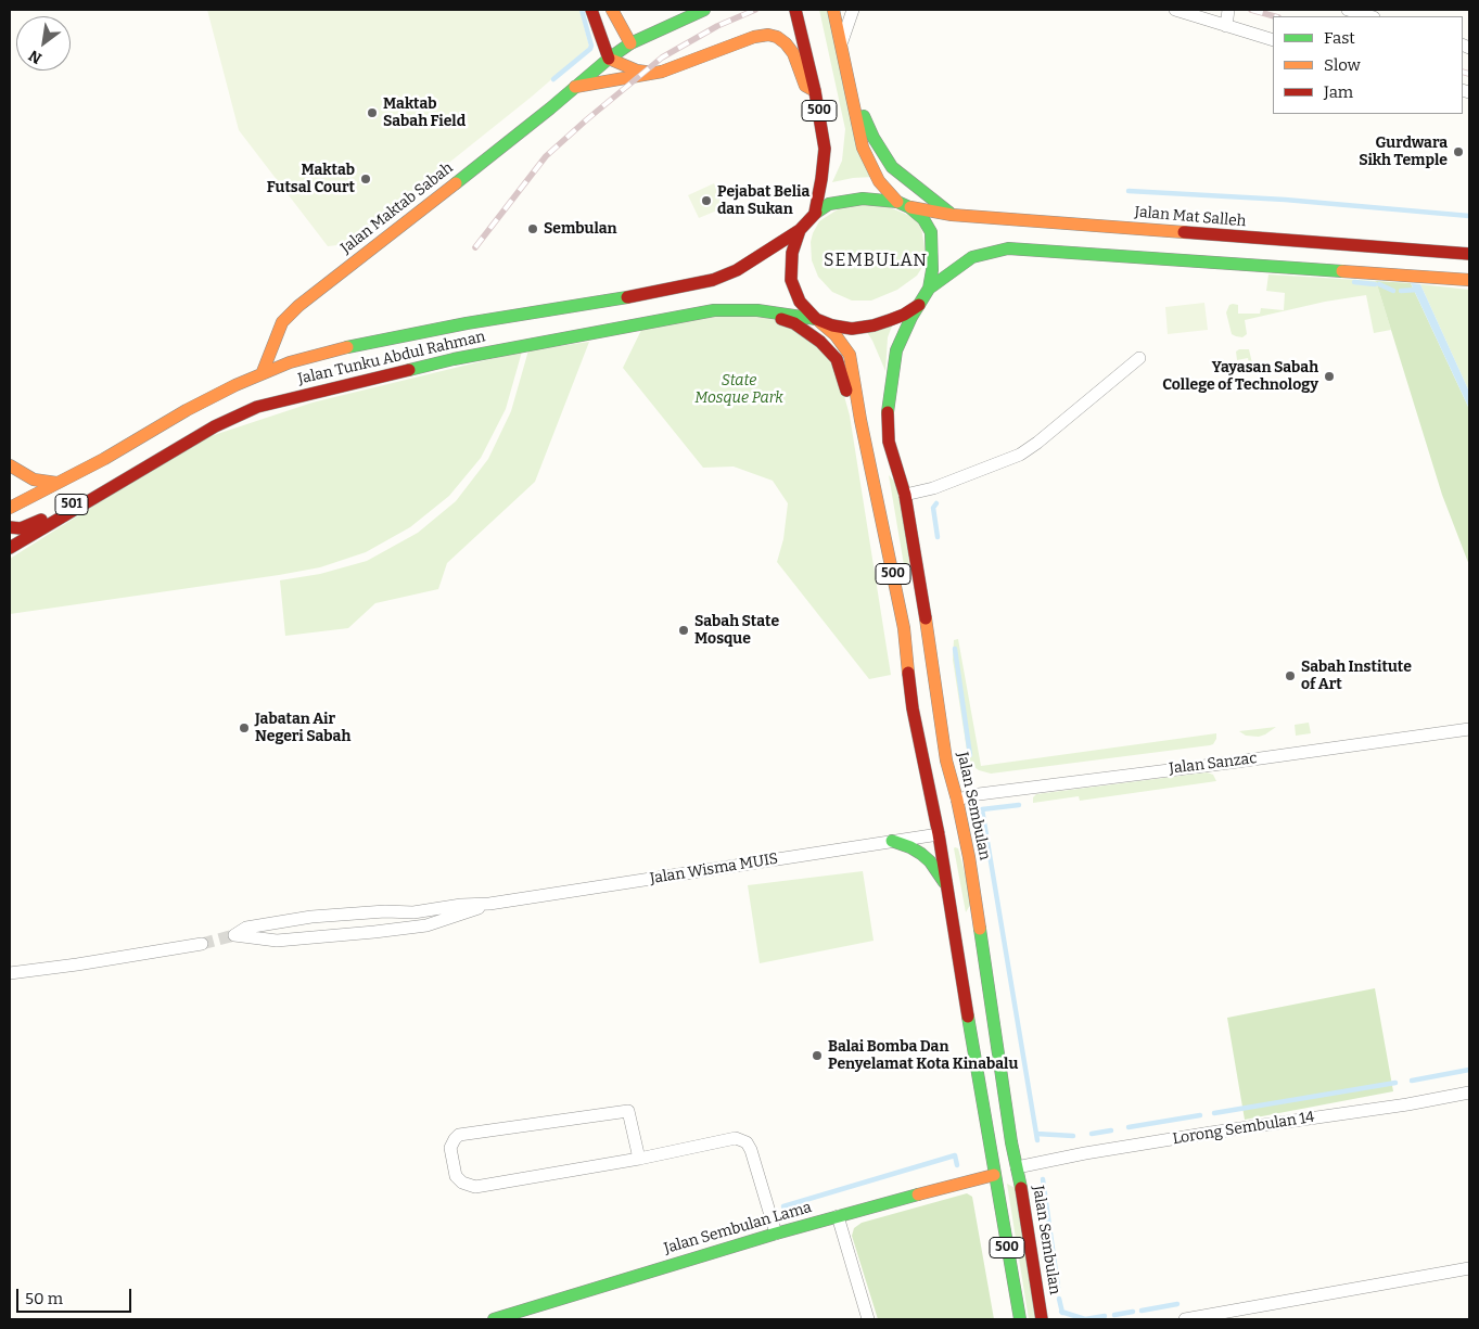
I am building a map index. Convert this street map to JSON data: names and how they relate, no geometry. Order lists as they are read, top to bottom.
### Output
{
  "streets": {
    "main road": [
      "500",
      "Jalan Maktab Sabah",
      "Jalan Mat Salleh",
      "Jalan Tunku Abdul Rahman",
      "501",
      "Jalan Sembulan",
      "Jalan Sembulan Lama"
    ],
    "street": ["Jalan Sanzac", "Jalan Wisma MUIS", "Lorong Sembulan 14"]
  },
  "crossings": [
    ["500", "Jalan Mat Salleh"],
    ["500", "Jalan Tunku Abdul Rahman"],
    ["500", "Jalan Sembulan"],
    ["500", "Jalan Wisma MUIS"],
    ["500", "Jalan Sembulan Lama"],
    ["Jalan Maktab Sabah", "Jalan Tunku Abdul Rahman"],
    ["Jalan Mat Salleh", "Jalan Tunku Abdul Rahman"],
    ["Jalan Mat Salleh", "Jalan Sembulan"],
    ["Jalan Tunku Abdul Rahman", "501"],
    ["Jalan Tunku Abdul Rahman", "Jalan Sembulan"],
    ["Jalan Sanzac", "Jalan Sembulan"],
    ["Jalan Sembulan", "Lorong Sembulan 14"]
  ],
  "districts": ["SEMBULAN"],
  "parks": ["State Mosque Park"],
  "places": [
    "Maktab Sabah Field",
    "Gurdwara Sikh Temple",
    "Maktab Futsal Court",
    "Pejabat Belia dan Sukan",
    "Sembulan",
    "Yayasan Sabah College of Technology",
    "Sabah State Mosque",
    "Sabah Institute of Art",
    "Jabatan Air Negeri Sabah",
    "Balai Bomba Dan Penyelamat Kota Kinabalu"
  ],
  "legend": ["Fast", "Slow", "Jam"],
  "scale_bar": "50 m",
  "north": "bottom left"
}
